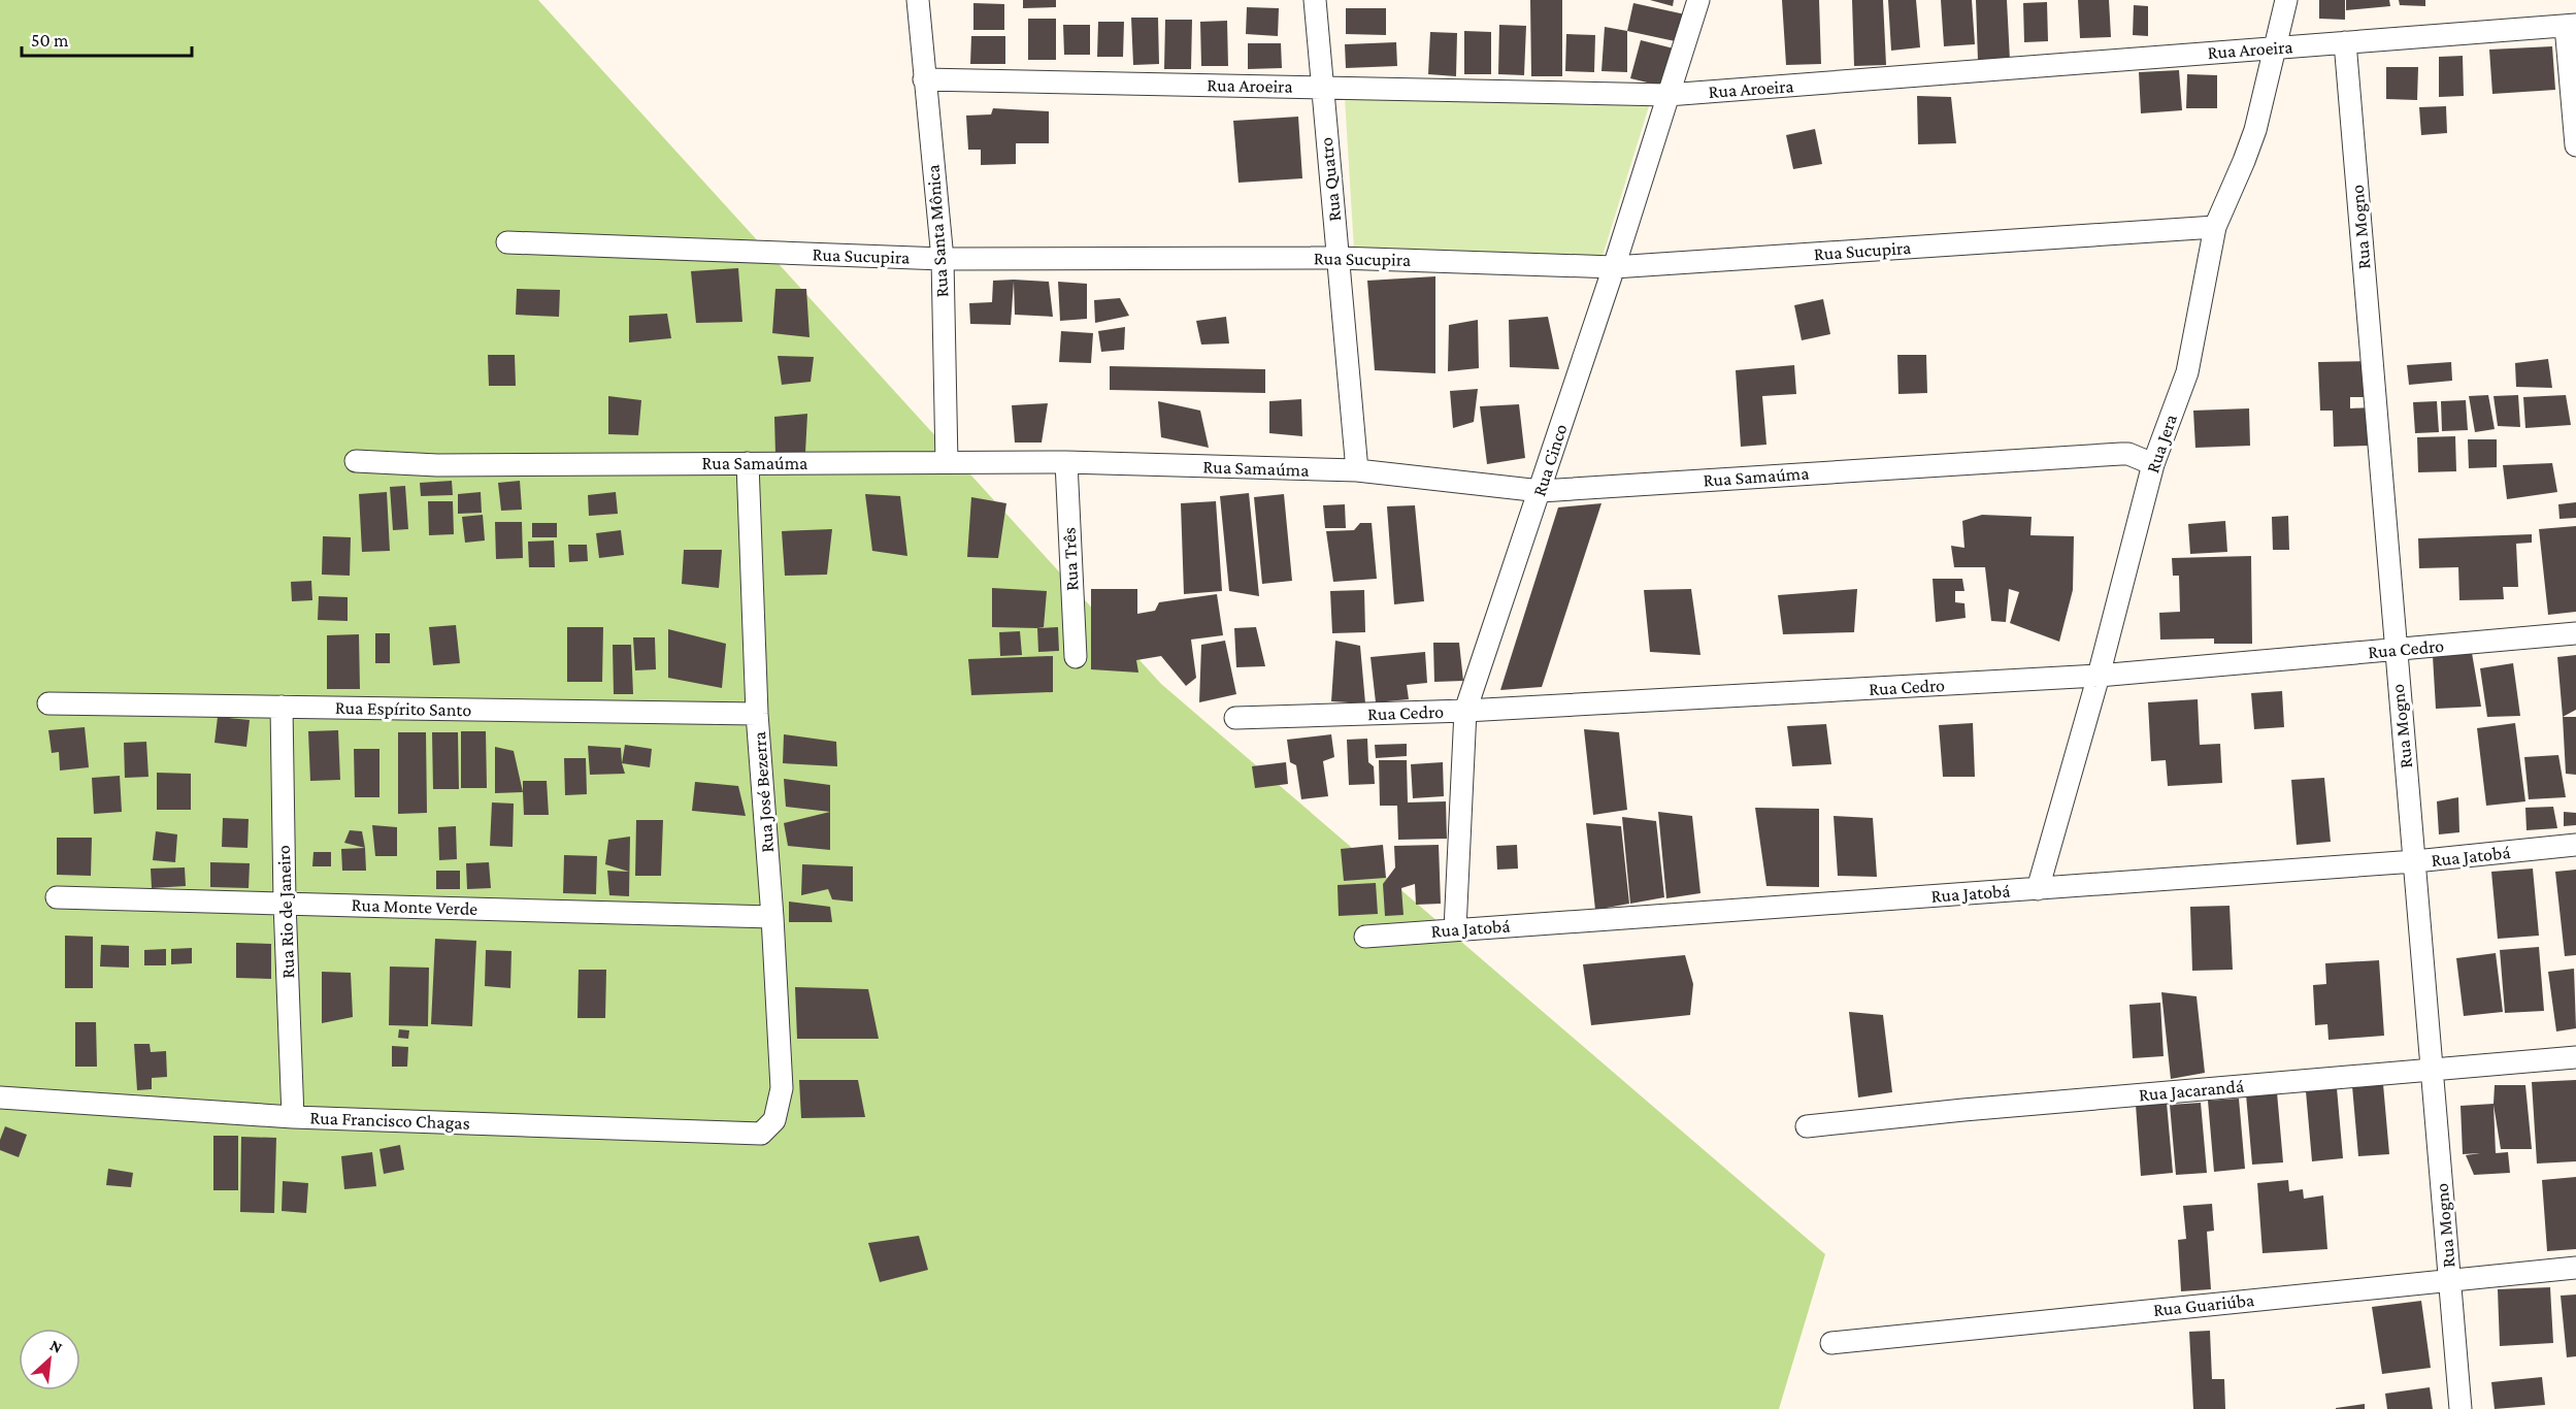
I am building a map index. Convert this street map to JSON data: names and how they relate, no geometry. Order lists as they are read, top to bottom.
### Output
{
  "streets": {
    "street": [
      "Rua Aroeira",
      "Rua Quatro",
      "Rua Mogno",
      "Rua Santa Mônica",
      "Rua Sucupira",
      "Rua Jera",
      "Rua Cinco",
      "Rua Samaúma",
      "Rua Três",
      "Rua Cedro",
      "Rua Espírito Santo",
      "Rua José Bezerra",
      "Rua Jatobá",
      "Rua Monte Verde",
      "Rua Rio de Janeiro",
      "Rua Jacarandá",
      "Rua Francisco Chagas",
      "Rua Guariúba"
    ]
  },
  "crossings": [
    ["Rua Aroeira", "Rua Quatro"],
    ["Rua Aroeira", "Rua Mogno"],
    ["Rua Aroeira", "Rua Santa Mônica"],
    ["Rua Aroeira", "Rua Jera"],
    ["Rua Aroeira", "Rua Cinco"],
    ["Rua Quatro", "Rua Sucupira"],
    ["Rua Quatro", "Rua Samaúma"],
    ["Rua Mogno", "Rua Cedro"],
    ["Rua Mogno", "Rua Jatobá"],
    ["Rua Mogno", "Rua Jacarandá"],
    ["Rua Mogno", "Rua Guariúba"],
    ["Rua Santa Mônica", "Rua Sucupira"],
    ["Rua Santa Mônica", "Rua Samaúma"],
    ["Rua Sucupira", "Rua Jera"],
    ["Rua Sucupira", "Rua Cinco"],
    ["Rua Jera", "Rua Samaúma"],
    ["Rua Jera", "Rua Cedro"],
    ["Rua Jera", "Rua Jatobá"],
    ["Rua Cinco", "Rua Samaúma"],
    ["Rua Cinco", "Rua Cedro"],
    ["Rua Cinco", "Rua Jatobá"],
    ["Rua Samaúma", "Rua Três"],
    ["Rua Samaúma", "Rua José Bezerra"],
    ["Rua Espírito Santo", "Rua José Bezerra"],
    ["Rua Espírito Santo", "Rua Rio de Janeiro"],
    ["Rua José Bezerra", "Rua Monte Verde"],
    ["Rua José Bezerra", "Rua Francisco Chagas"],
    ["Rua Monte Verde", "Rua Rio de Janeiro"],
    ["Rua Rio de Janeiro", "Rua Francisco Chagas"]
  ],
  "scale_bar": "50 m",
  "north": "top right"
}
